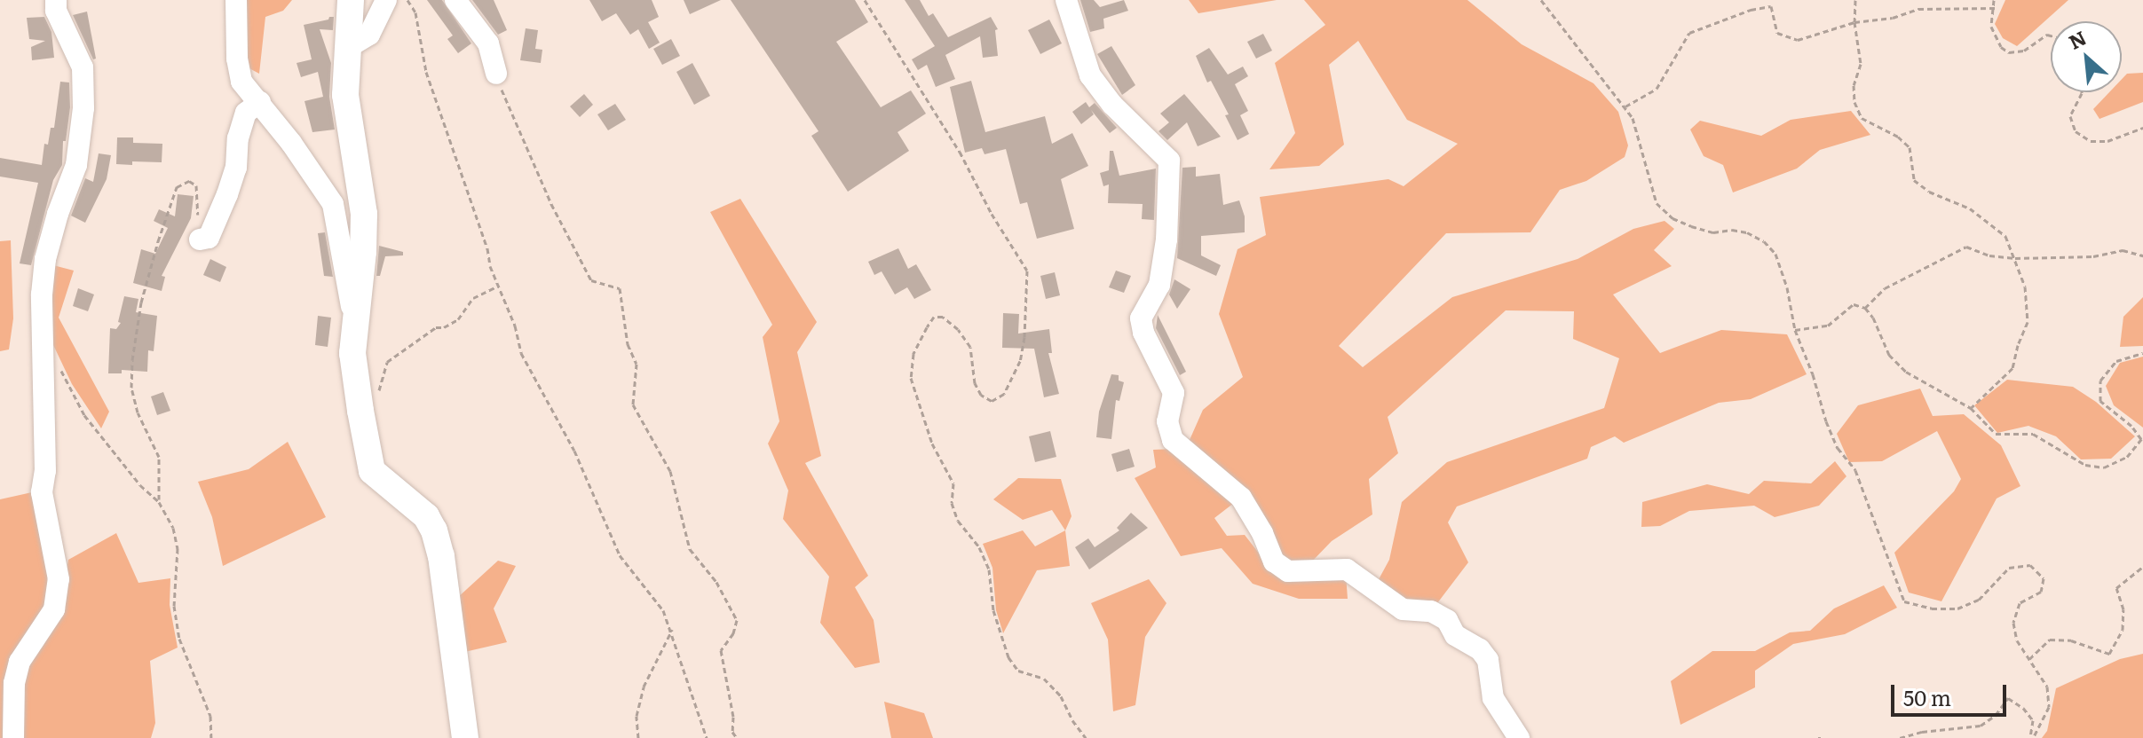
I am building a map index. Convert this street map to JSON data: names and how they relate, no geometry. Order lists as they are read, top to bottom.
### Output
{
  "scale_bar": "50 m",
  "north": "top left"
}
